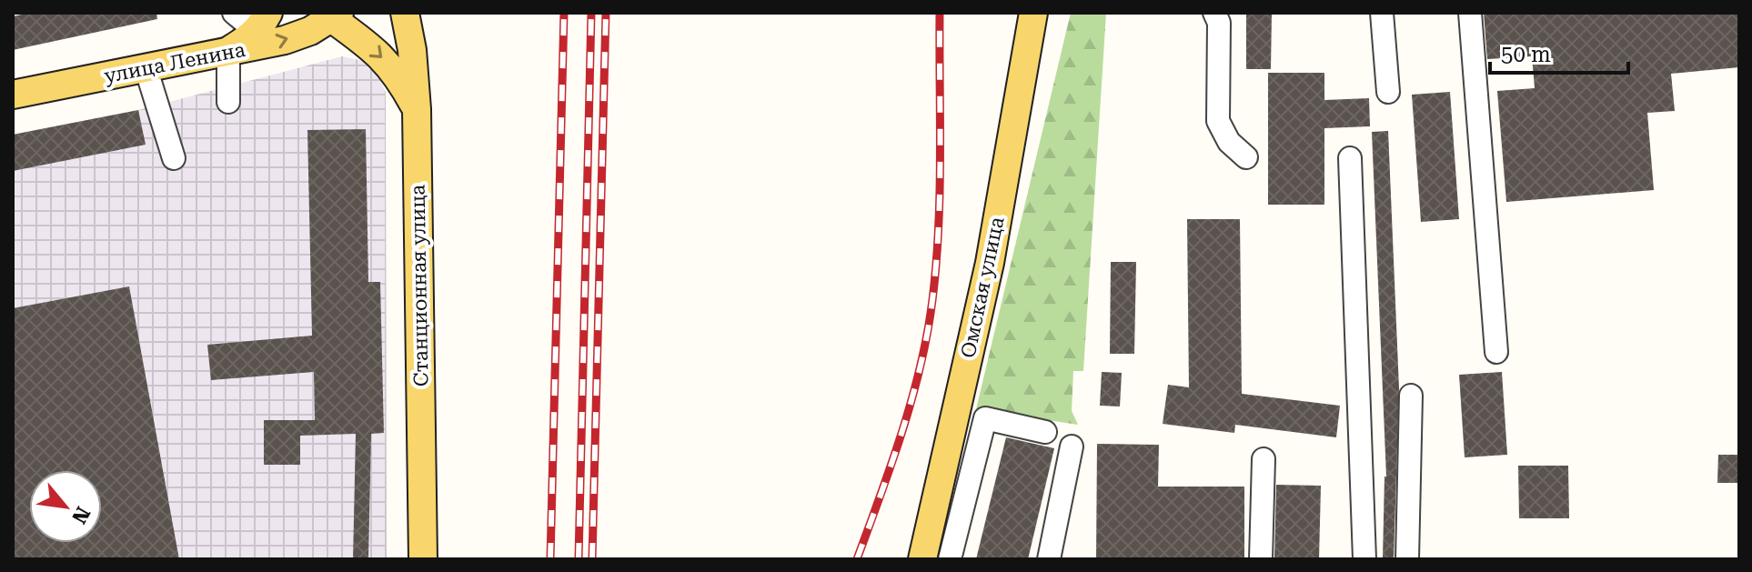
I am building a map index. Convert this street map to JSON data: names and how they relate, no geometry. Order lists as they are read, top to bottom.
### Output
{
  "streets": {
    "main road": ["улица Ленина", "Станционная улица", "Омская улица"]
  },
  "crossings": [
    ["улица Ленина", "Станционная улица"]
  ],
  "one_way": ["улица Ленина"],
  "scale_bar": "50 m",
  "north": "bottom right"
}
